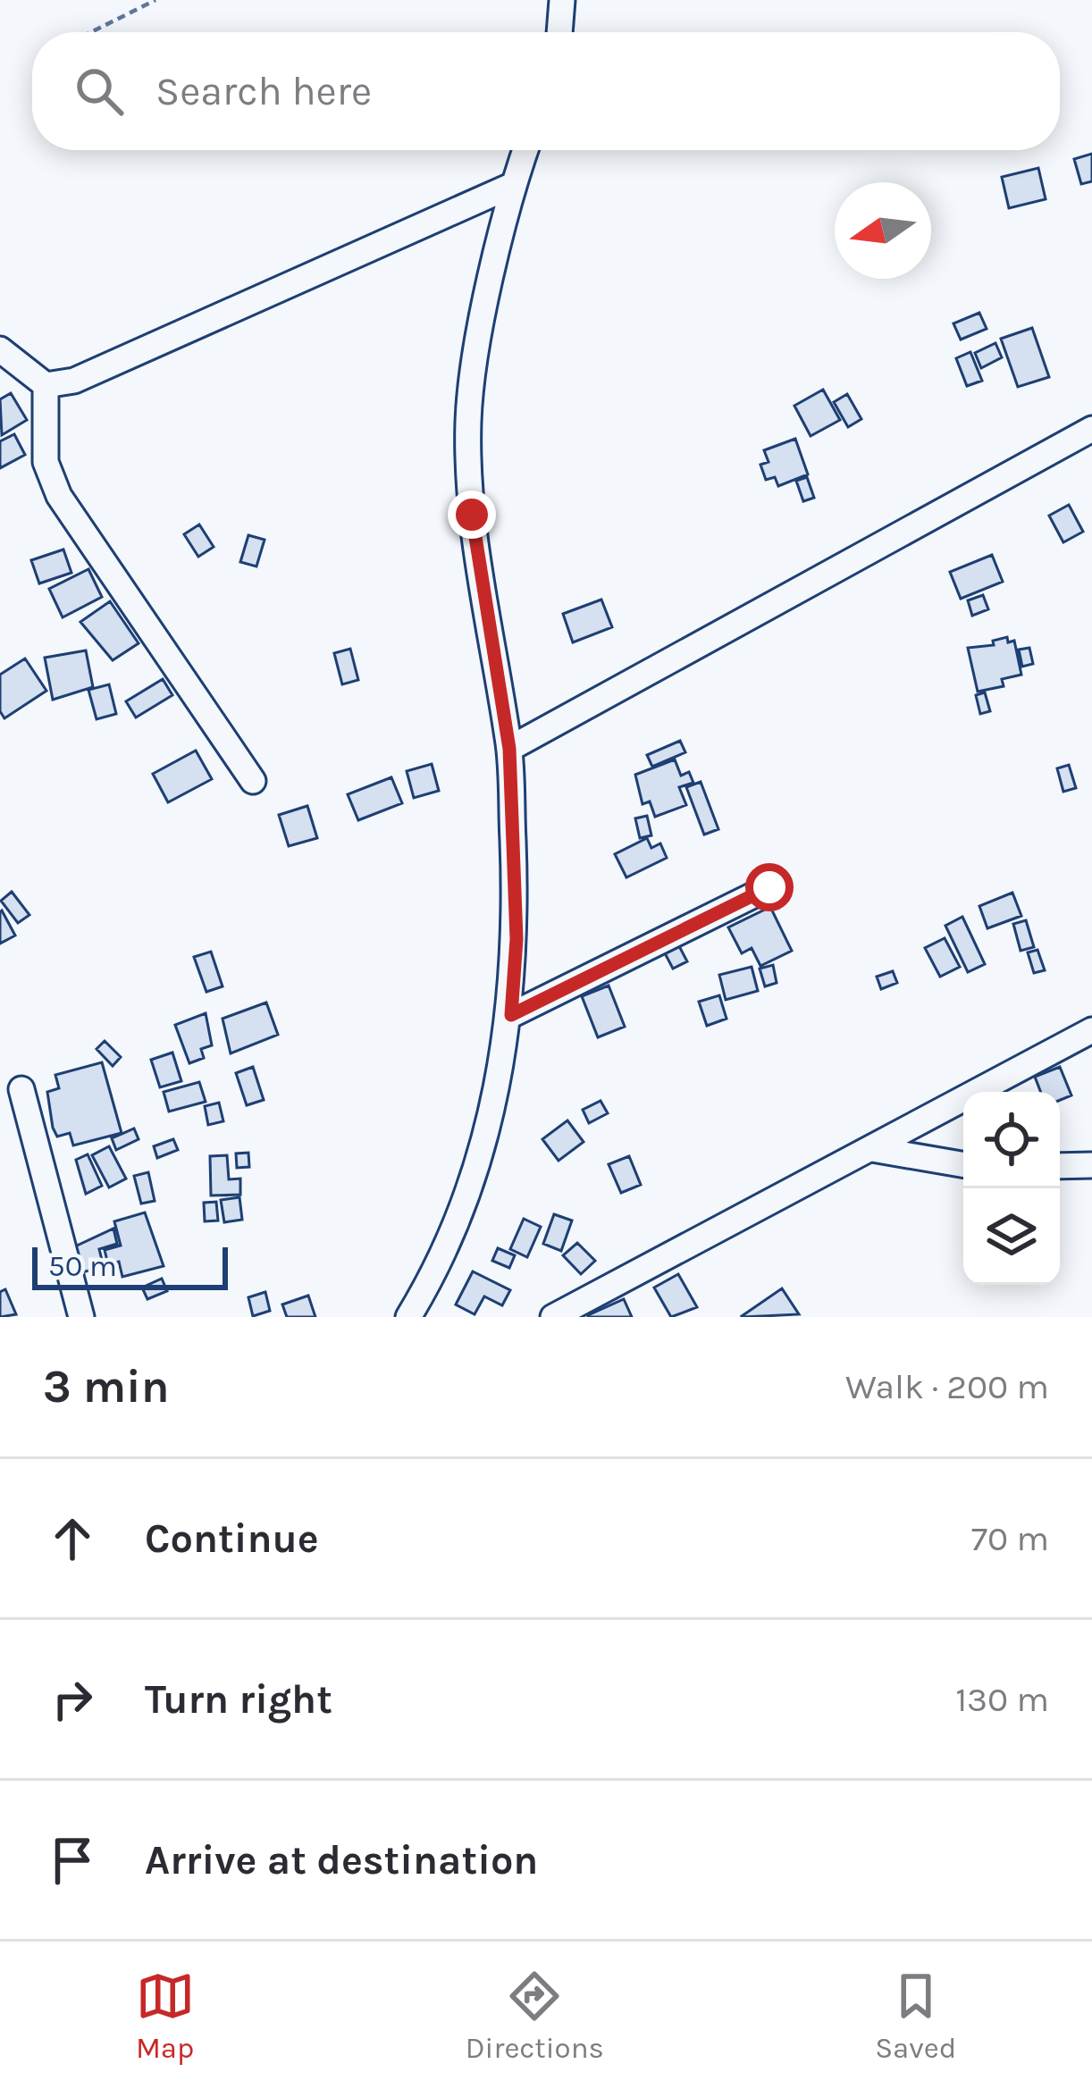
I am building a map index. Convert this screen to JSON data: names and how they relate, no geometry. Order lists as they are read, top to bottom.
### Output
{
  "scale_bar": "50 m",
  "north": "left",
  "page": {
    "search": "Search here",
    "scale": "50 m",
    "heading": ["3 min", "Walk · 200 m"],
    "list": [
      ["Continue", "70 m"],
      ["Turn right", "130 m"],
      "Arrive at destination"
    ],
    "nav": ["Map", "Directions", "Saved"]
  }
}
